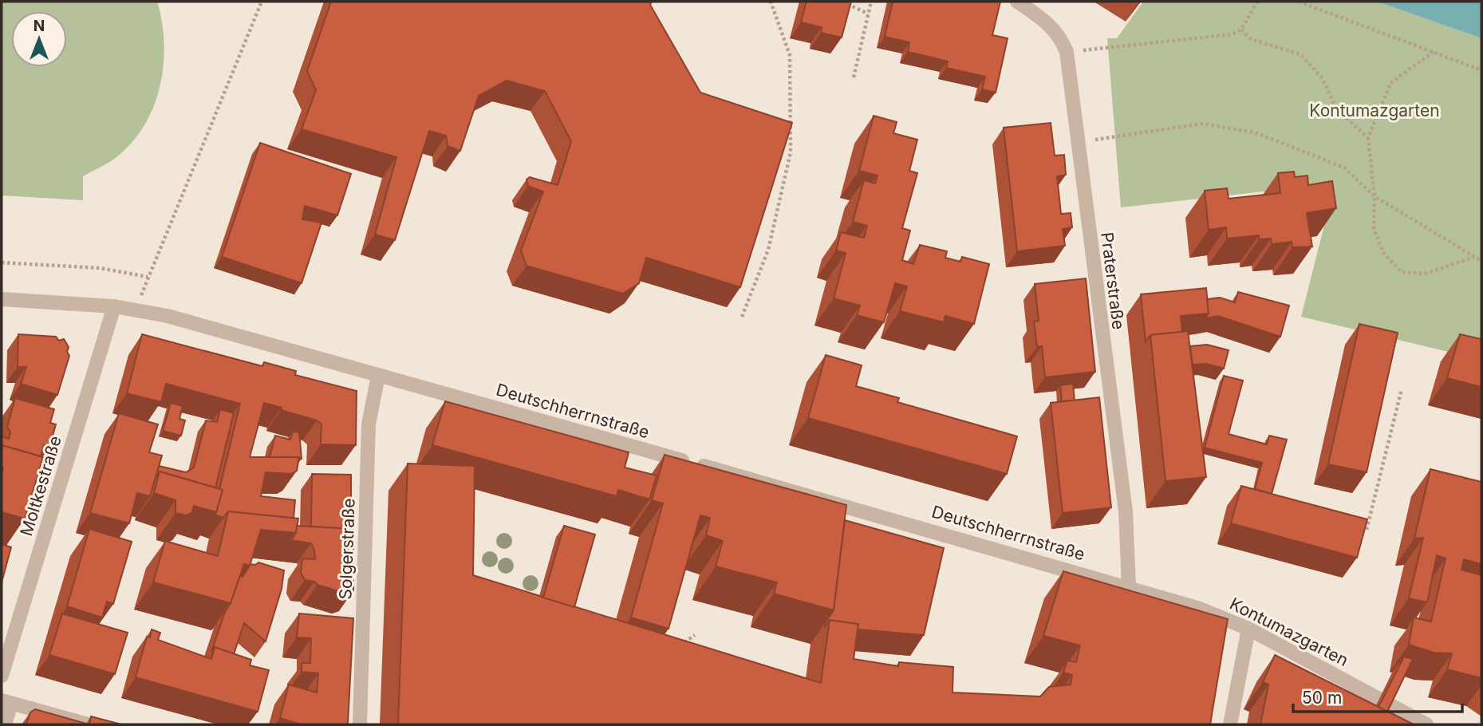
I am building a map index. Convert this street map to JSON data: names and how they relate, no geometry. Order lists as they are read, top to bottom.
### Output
{
  "streets": {
    "street": [
      "Praterstraße",
      "Deutschherrnstraße",
      "Moltkestraße",
      "Solgerstraße",
      "Kontumazgarten"
    ]
  },
  "crossings": [
    ["Praterstraße", "Deutschherrnstraße"],
    ["Praterstraße", "Kontumazgarten"],
    ["Deutschherrnstraße", "Moltkestraße"],
    ["Deutschherrnstraße", "Solgerstraße"],
    ["Deutschherrnstraße", "Kontumazgarten"]
  ],
  "parks": ["Kontumazgarten"],
  "scale_bar": "50 m",
  "north": "top"
}
